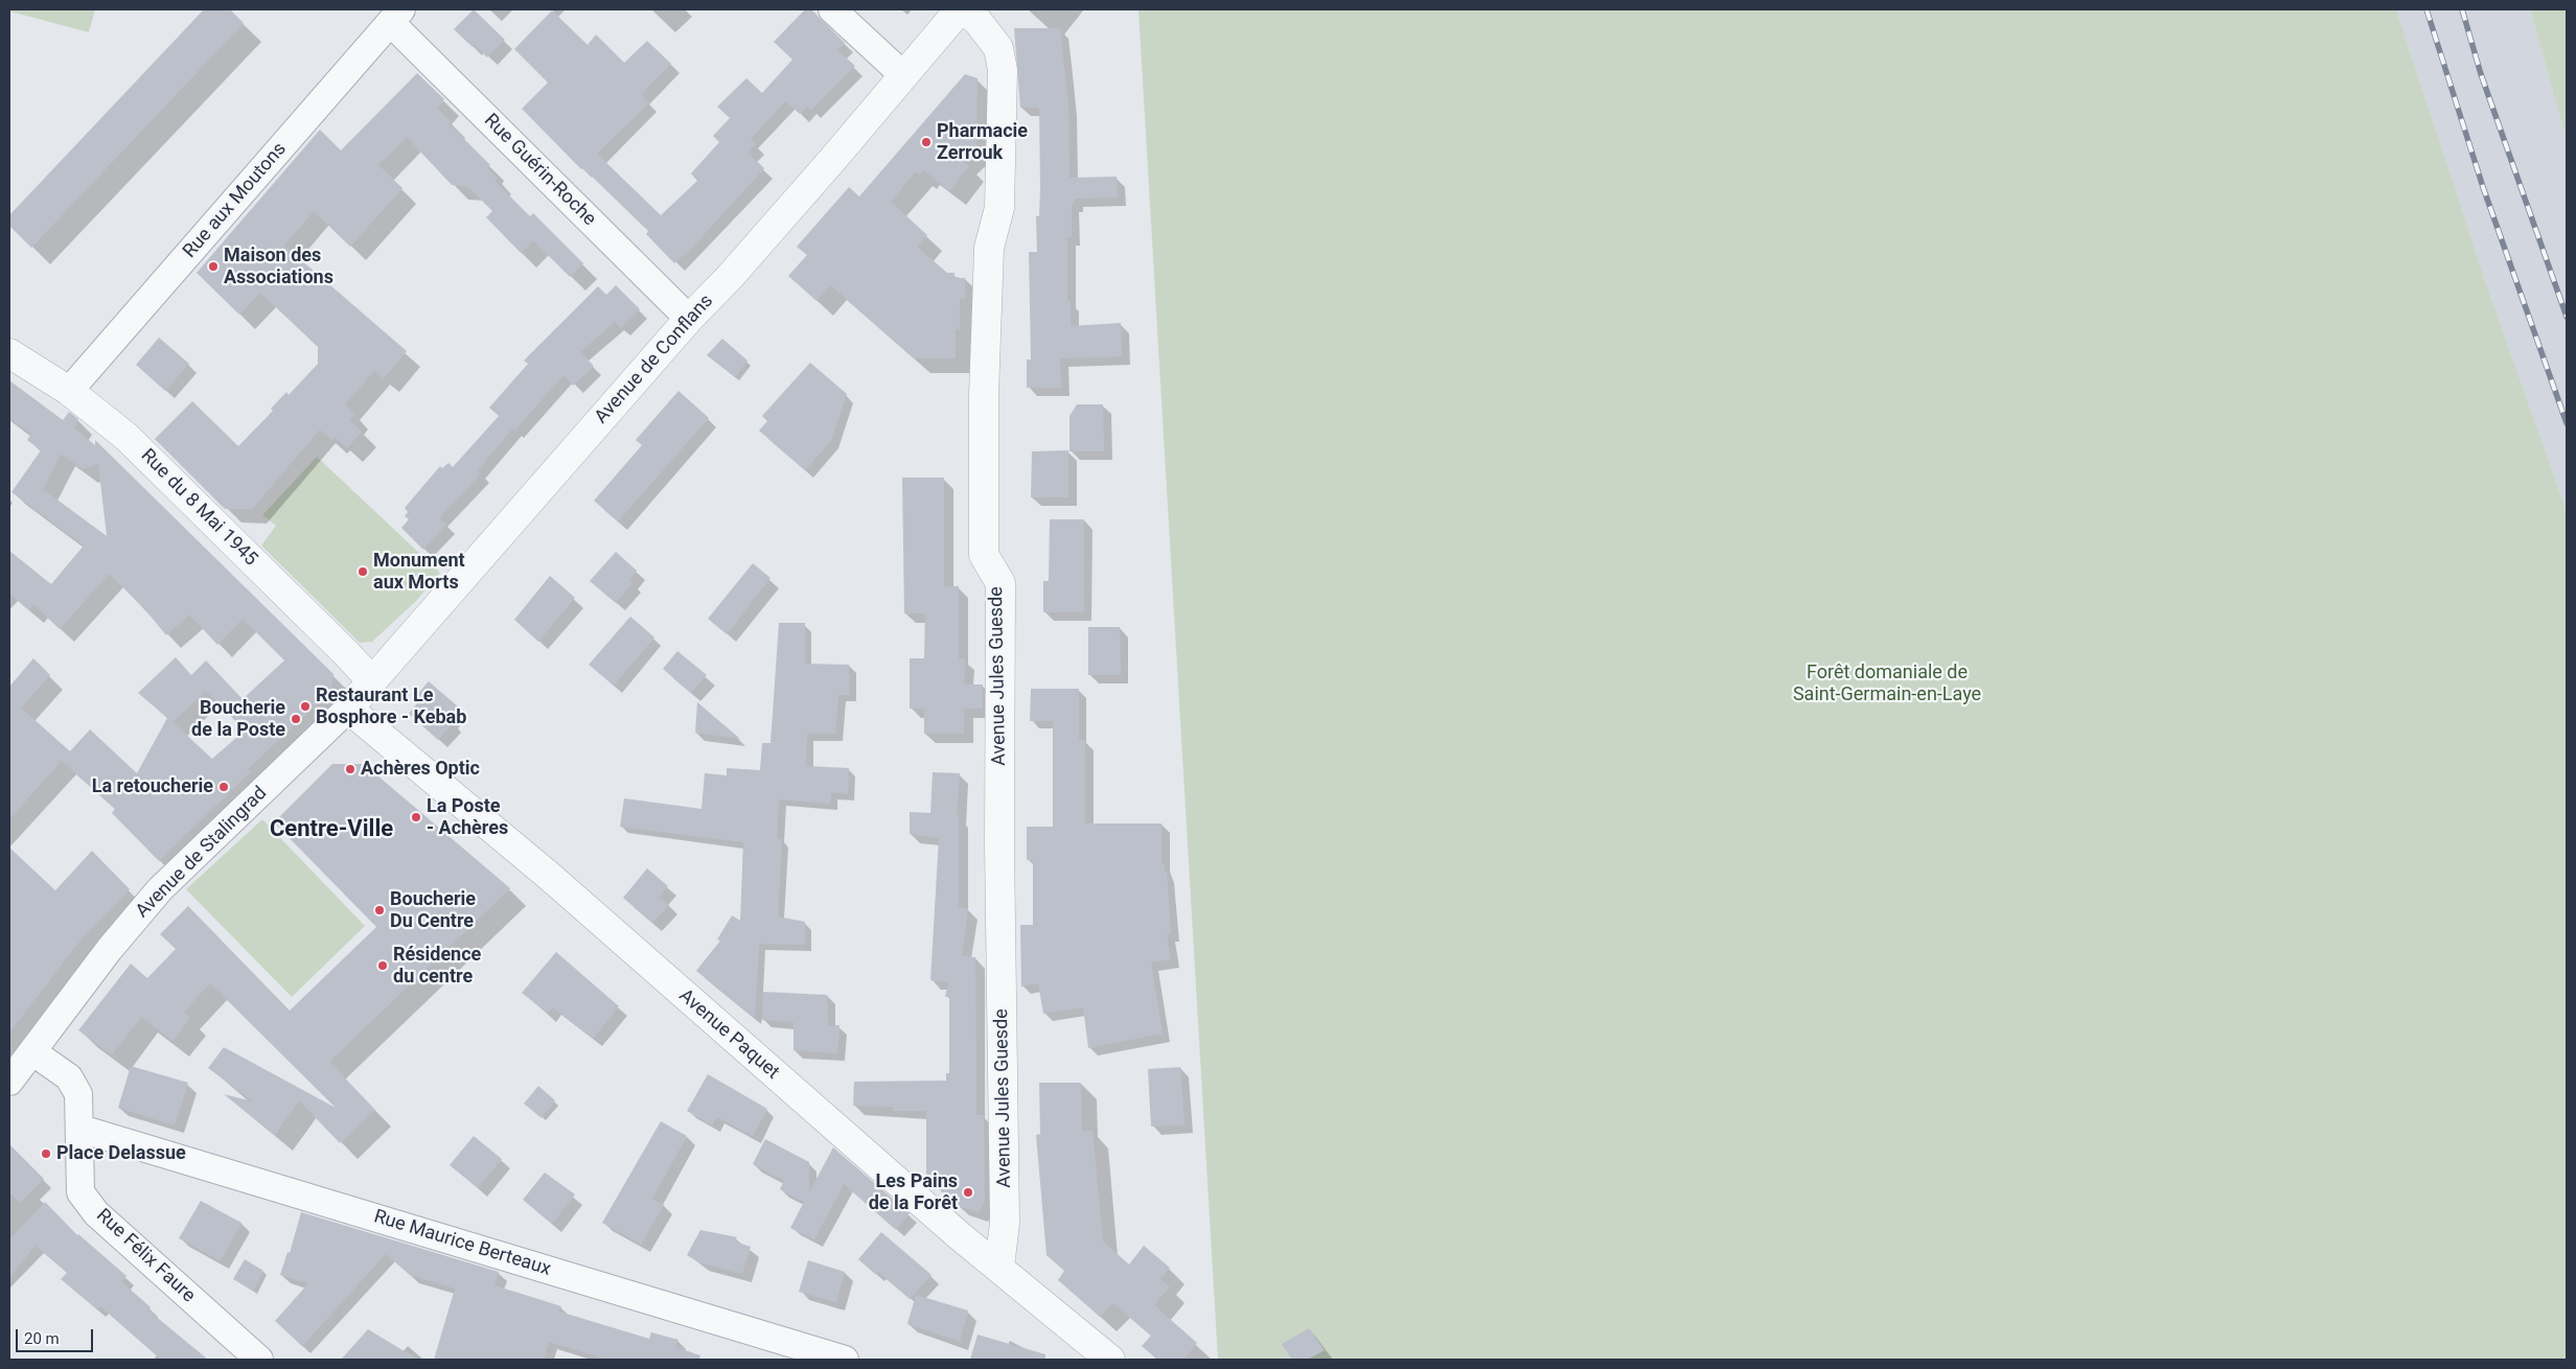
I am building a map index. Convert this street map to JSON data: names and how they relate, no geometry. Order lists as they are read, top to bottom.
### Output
{
  "streets": {
    "street": [
      "Rue Guérin-Roche",
      "Rue aux Moutons",
      "Avenue de Conflans",
      "Rue du 8 Mai 1945",
      "Avenue Jules Guesde",
      "Avenue de Stalingrad",
      "Avenue Paquet",
      "Rue Maurice Berteaux",
      "Rue Félix Faure"
    ]
  },
  "crossings": [
    ["Rue Guérin-Roche", "Rue aux Moutons"],
    ["Rue Guérin-Roche", "Avenue de Conflans"],
    ["Rue aux Moutons", "Rue du 8 Mai 1945"],
    ["Avenue de Conflans", "Rue du 8 Mai 1945"],
    ["Avenue de Conflans", "Avenue de Stalingrad"],
    ["Avenue de Conflans", "Avenue Paquet"],
    ["Avenue Jules Guesde", "Avenue Paquet"],
    ["Avenue de Stalingrad", "Avenue Paquet"],
    ["Rue Maurice Berteaux", "Rue Félix Faure"]
  ],
  "districts": ["Centre-Ville"],
  "parks": ["Forêt domaniale de Saint-Germain-en-Laye"],
  "places": [
    "Pharmacie Zerrouk",
    "Maison des Associations",
    "Monument aux Morts",
    "Restaurant Le Bosphore - Kebab",
    "Boucherie de la Poste",
    "Achères Optic",
    "La retoucherie",
    "La Poste - Achères",
    "Boucherie Du Centre",
    "Résidence du centre",
    "Place Delassue",
    "Les Pains de la Forêt"
  ],
  "scale_bar": "20 m"
}
